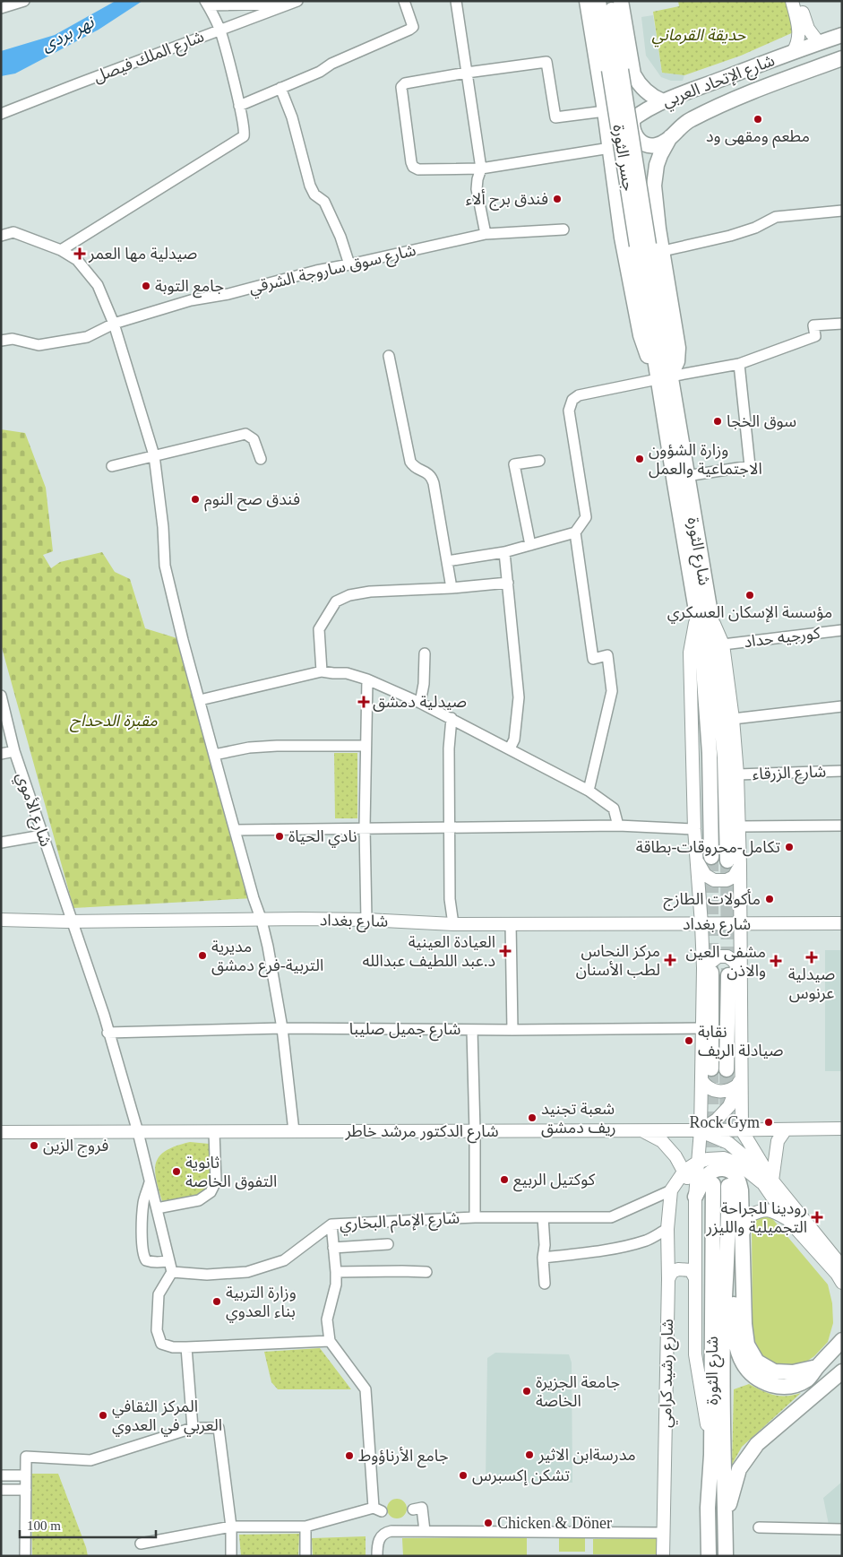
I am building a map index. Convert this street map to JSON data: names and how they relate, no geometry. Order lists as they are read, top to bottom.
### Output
{
  "streets": {
    "highway": ["شارع الإتحاد العربي", "جسر الثورة", "شارع الثورة"],
    "main road": ["شارع بغداد", "شارع الدكتور مرشد خاطر", "شارع رشيد كرامي"],
    "street": [
      "شارع الملك فيصل",
      "شارع سوق ساروجة الشرقي",
      "كورجيه حداد",
      "شارع الزرقاء",
      "شارع الأموي",
      "شارع جميل صليبا",
      "شارع الإمام البخاري"
    ]
  },
  "crossings": [
    ["جسر الثورة", "شارع الثورة"],
    ["شارع الأموي", "شارع بغداد"],
    ["شارع الأموي", "شارع جميل صليبا"],
    ["شارع الأموي", "شارع الدكتور مرشد خاطر"],
    ["شارع الإمام البخاري", "شارع رشيد كرامي"]
  ],
  "water": ["نهر بردى"],
  "parks": ["حديقة القرماني", "مقبرة الدحداح"],
  "places": {
    "other": [
      "مطعم ومقهى ود",
      "فندق برج ألاء",
      "جامع التوبة",
      "سوق الخجا",
      "وزارة الشؤون الاجتماعية والعمل",
      "فندق صح النوم",
      "مؤسسة الإسكان العسكري",
      "نادي الحياة",
      "تكامل-محروقات-بطاقة",
      "مأكولات الطازج",
      "مديرية التربية-فرع دمشق",
      "نقابة صيادلة الريف",
      "شعبة تجنيد ريف دمشق",
      "Rock Gym",
      "فروج الزين",
      "ثانوية التفوق الخاصة",
      "كوكتيل الربيع",
      "وزارة التربية بناء العدوي",
      "جامعة الجزيرة الخاصة",
      "المركز الثقافي العربي في العدوي",
      "مدرسةابن الاثير",
      "جامع الأرناؤوط",
      "تشكن إكسبرس",
      "Chicken & Döner"
    ],
    "health": [
      "صيدلية مها العمر",
      "صيدلية دمشق",
      "العيادة العينية د.عبد اللطيف عبدالله",
      "صيدلية عرنوس",
      "مركز النحاس لطب الأسنان",
      "مشفى العين والاذن",
      "رودينا للجراحة التجميلية والليزر"
    ]
  },
  "scale_bar": "100 m"
}
